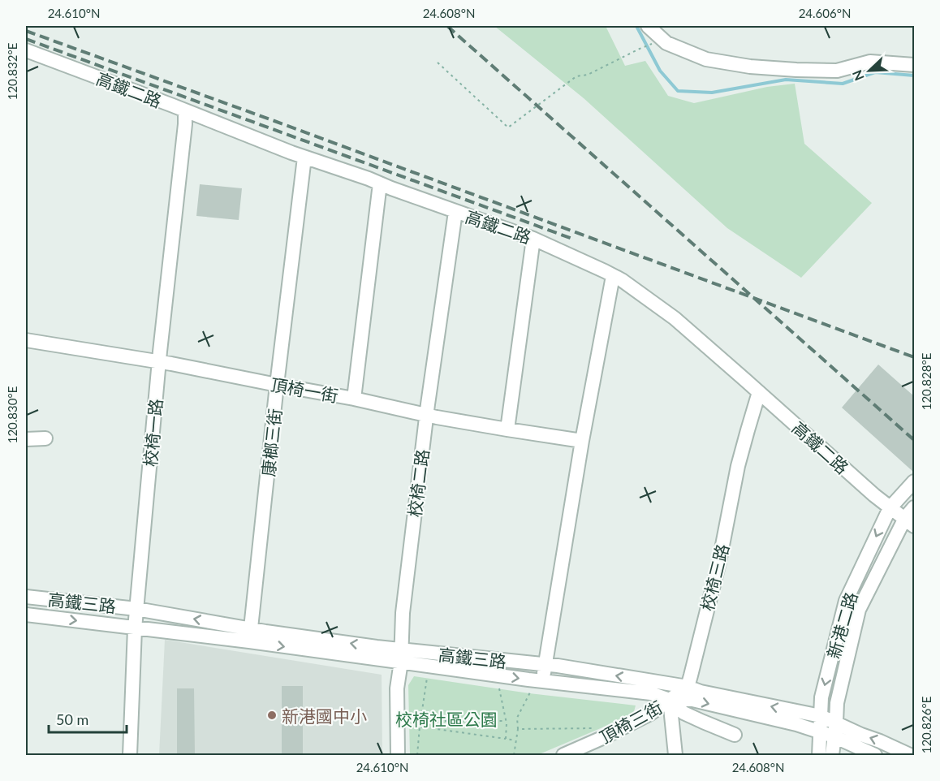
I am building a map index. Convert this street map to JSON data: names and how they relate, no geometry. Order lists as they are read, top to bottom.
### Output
{
  "streets": {
    "street": [
      "高鐵二路",
      "頂椅一街",
      "校椅一路",
      "康榔三街",
      "校椅二路",
      "校椅三路",
      "高鐵三路",
      "新港二路",
      "頂椅三街"
    ]
  },
  "crossings": [
    ["高鐵二路", "校椅一路"],
    ["高鐵二路", "康榔三街"],
    ["高鐵二路", "校椅二路"],
    ["高鐵二路", "校椅三路"],
    ["高鐵二路", "新港二路"],
    ["頂椅一街", "校椅一路"],
    ["頂椅一街", "康榔三街"],
    ["頂椅一街", "校椅二路"],
    ["校椅一路", "高鐵三路"],
    ["康榔三街", "高鐵三路"],
    ["校椅二路", "高鐵三路"],
    ["校椅三路", "高鐵三路"],
    ["高鐵三路", "新港二路"],
    ["高鐵三路", "頂椅三街"]
  ],
  "parks": ["校椅社區公園"],
  "places": ["新港國中小"],
  "scale_bar": "50 m",
  "north": "bottom left",
  "coordinates": [
    "24.610°N",
    "24.608°N",
    "24.606°N",
    "120.832°E",
    "120.828°E",
    "120.830°E",
    "120.826°E"
  ]
}
